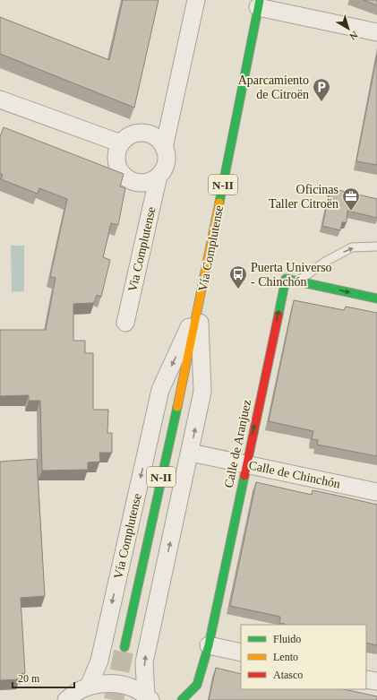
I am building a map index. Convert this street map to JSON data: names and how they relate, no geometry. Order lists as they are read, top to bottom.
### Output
{
  "streets": {
    "main road": ["N-II", "Vía Complutense", "Calle de Aranjuez"],
    "street": ["Via Complutense", "Calle de Chinchón"]
  },
  "crossings": [
    ["Vía Complutense", "Calle de Chinchón"],
    ["Calle de Aranjuez", "Calle de Chinchón"]
  ],
  "places": {
    "parking": ["Aparcamiento de Citroën"],
    "office": ["Oficinas Taller Citroën"],
    "bus stop": ["Puerta Universo - Chinchón"]
  },
  "legend": ["Fluido", "Lento", "Atasco"],
  "scale_bar": "20 m",
  "north": "bottom right"
}
